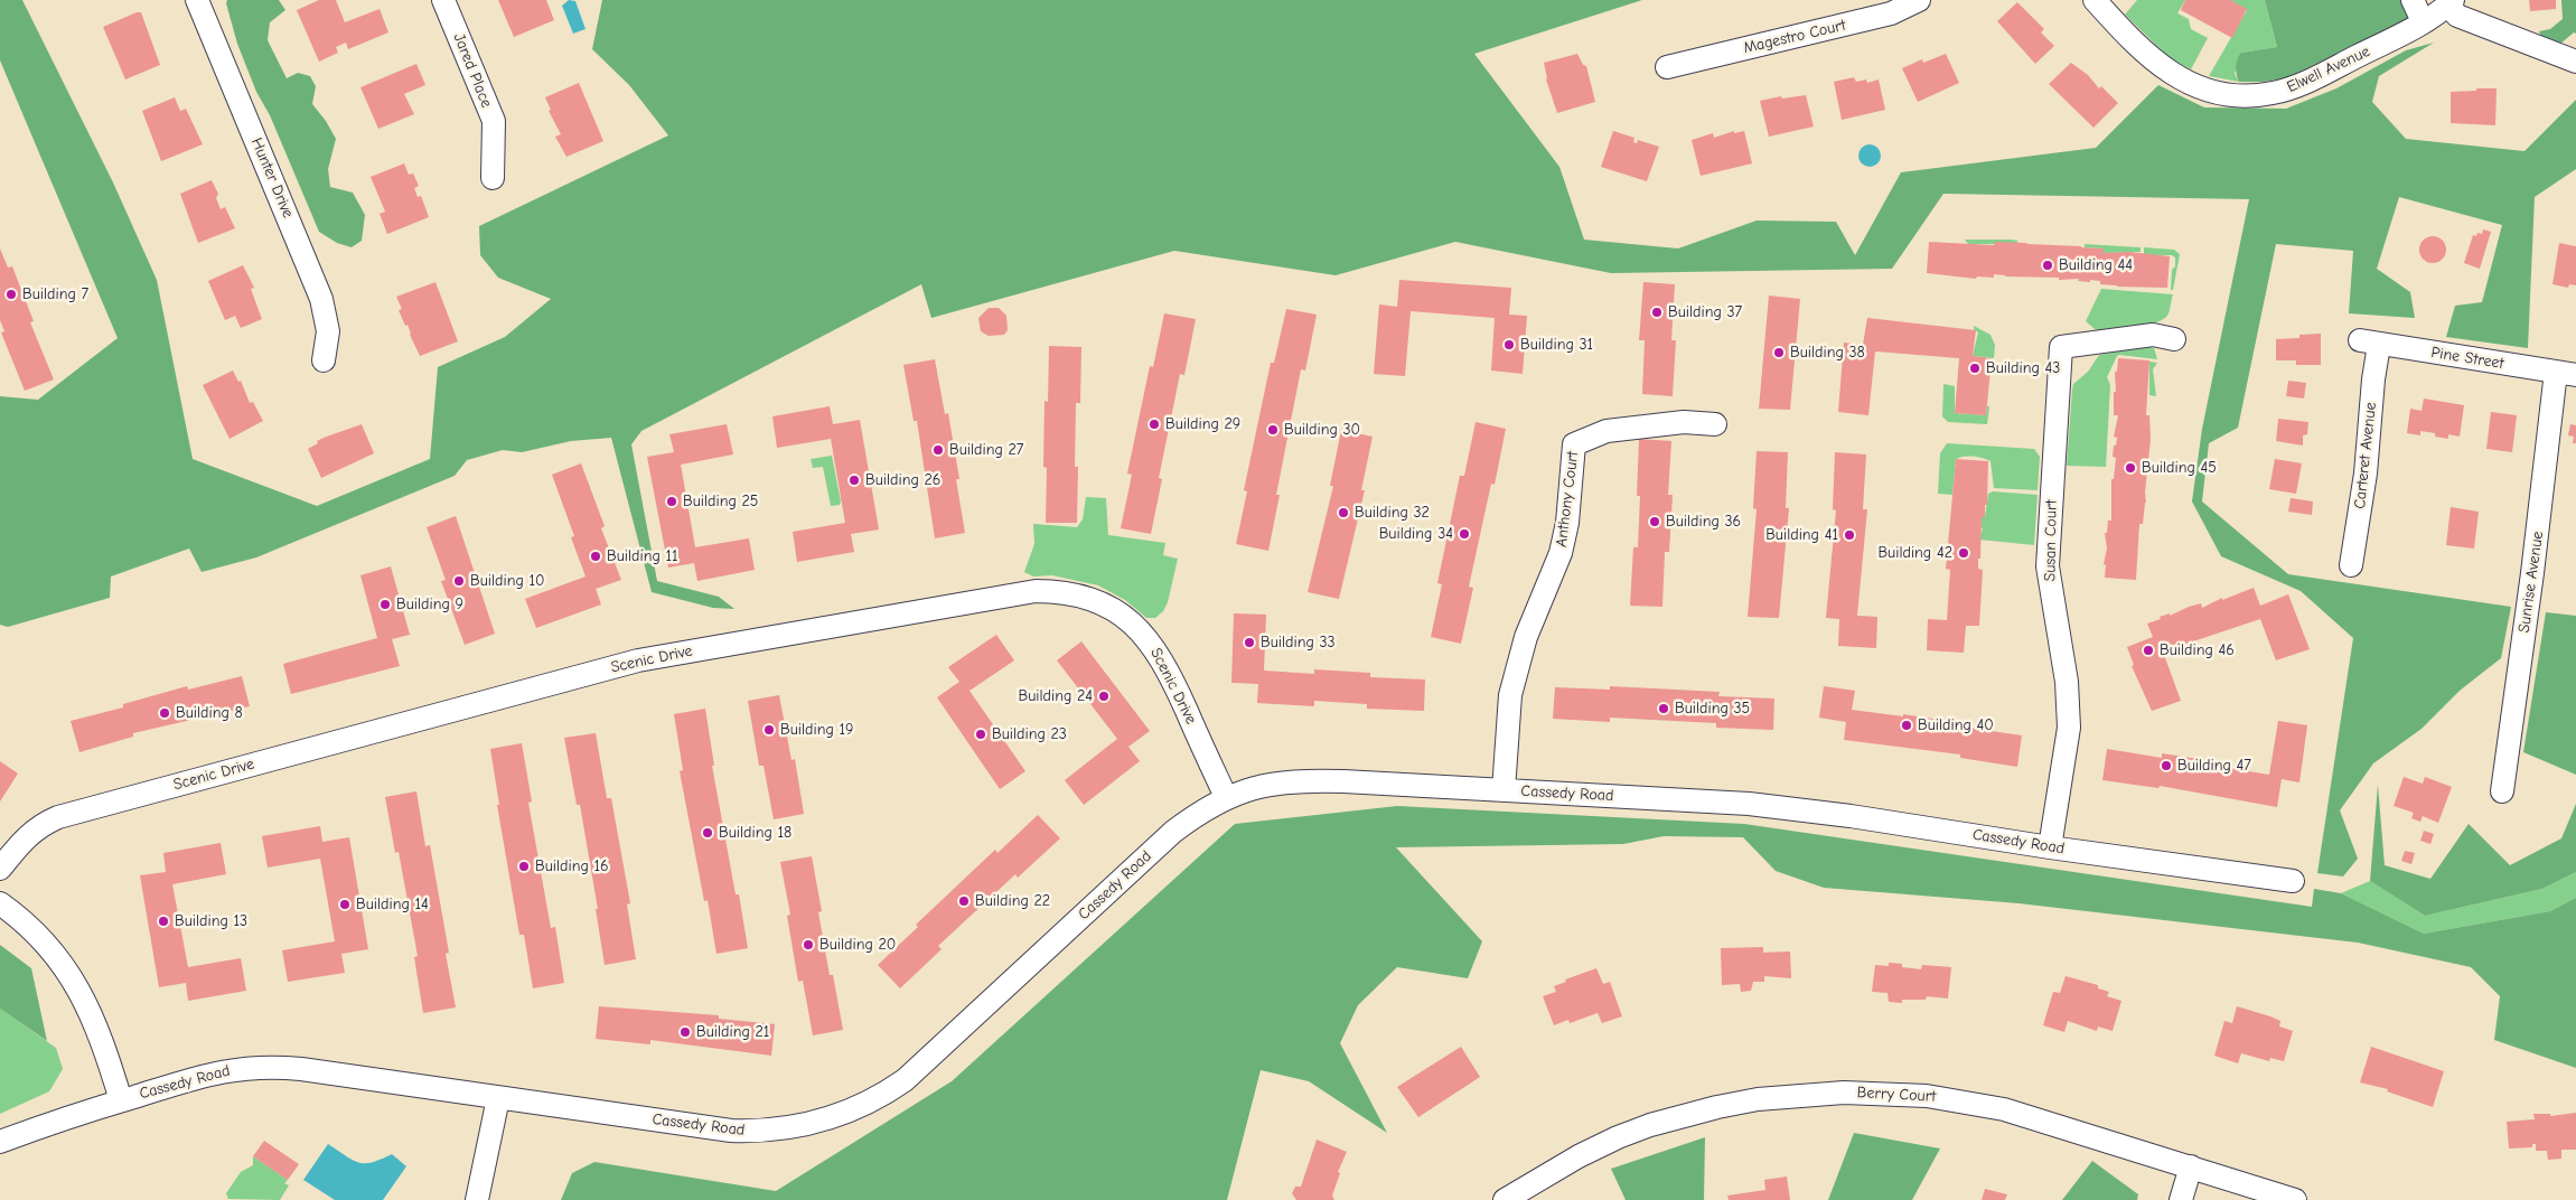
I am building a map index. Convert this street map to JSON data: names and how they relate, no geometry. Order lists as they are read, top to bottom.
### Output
{
  "streets": {
    "street": [
      "Magestro Court",
      "Elwell Avenue",
      "Jared Place",
      "Hunter Drive",
      "Pine Street",
      "Carteret Avenue",
      "Anthony Court",
      "Susan Court",
      "Sunrise Avenue",
      "Scenic Drive",
      "Cassedy Road",
      "Berry Court"
    ]
  },
  "crossings": [
    ["Pine Street", "Carteret Avenue"],
    ["Pine Street", "Sunrise Avenue"],
    ["Anthony Court", "Cassedy Road"],
    ["Susan Court", "Cassedy Road"],
    ["Scenic Drive", "Cassedy Road"]
  ],
  "places": [
    "Building 44",
    "Building 7",
    "Building 37",
    "Building 31",
    "Building 38",
    "Building 43",
    "Building 29",
    "Building 30",
    "Building 27",
    "Building 45",
    "Building 26",
    "Building 25",
    "Building 32",
    "Building 36",
    "Building 34",
    "Building 41",
    "Building 42",
    "Building 11",
    "Building 10",
    "Building 9",
    "Building 33",
    "Building 46",
    "Building 24",
    "Building 35",
    "Building 8",
    "Building 40",
    "Building 19",
    "Building 23",
    "Building 47",
    "Building 18",
    "Building 16",
    "Building 22",
    "Building 14",
    "Building 13",
    "Building 20",
    "Building 21"
  ]
}
